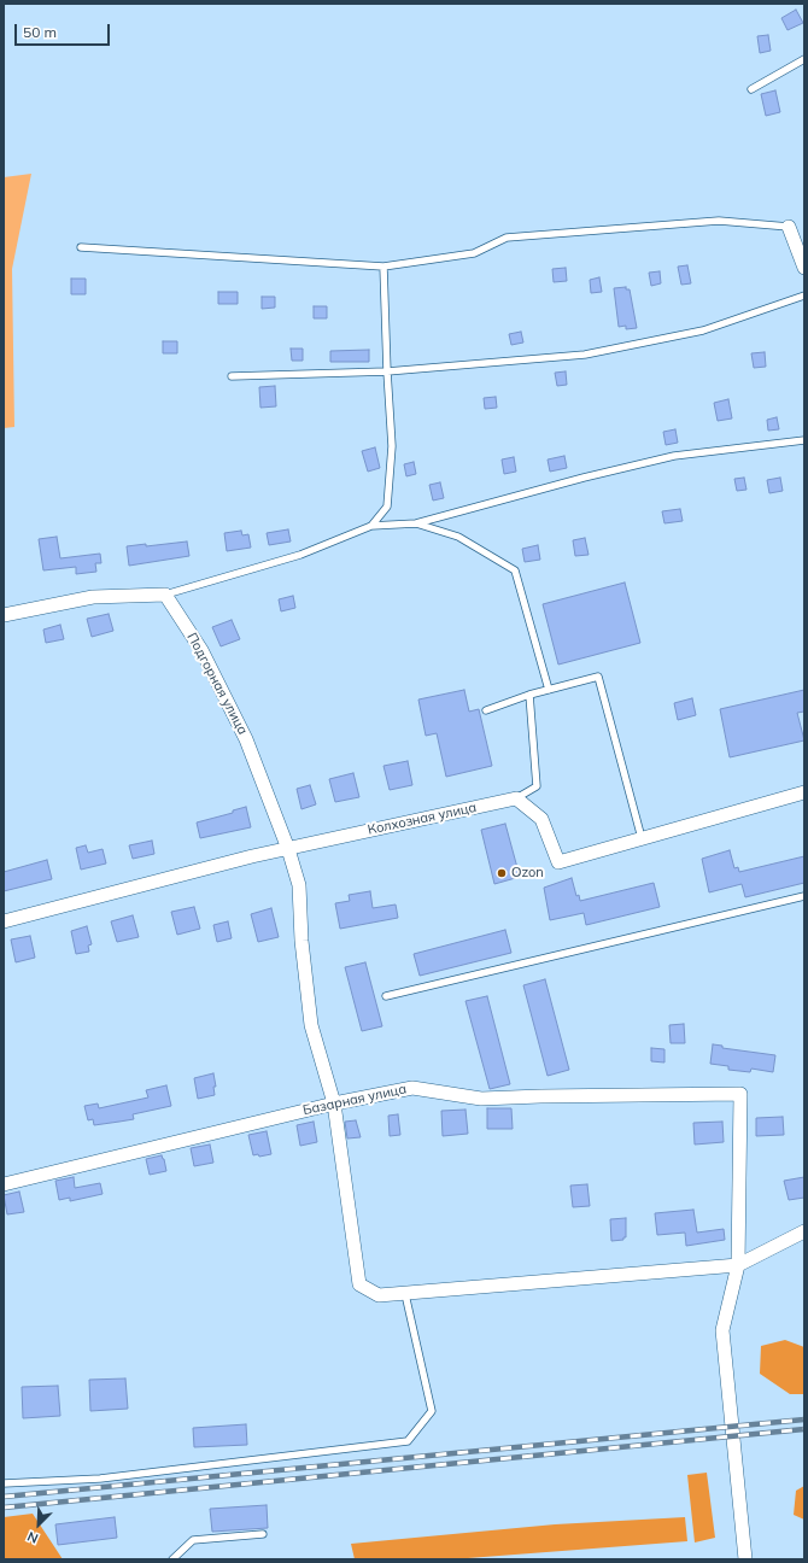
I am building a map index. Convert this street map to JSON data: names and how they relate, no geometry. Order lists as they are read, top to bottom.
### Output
{
  "streets": {
    "street": ["Подгорная улица", "Колхозная улица", "Базарная улица"]
  },
  "crossings": [
    ["Подгорная улица", "Колхозная улица"],
    ["Подгорная улица", "Базарная улица"]
  ],
  "places": ["Ozon"],
  "scale_bar": "50 m",
  "north": "bottom left"
}
